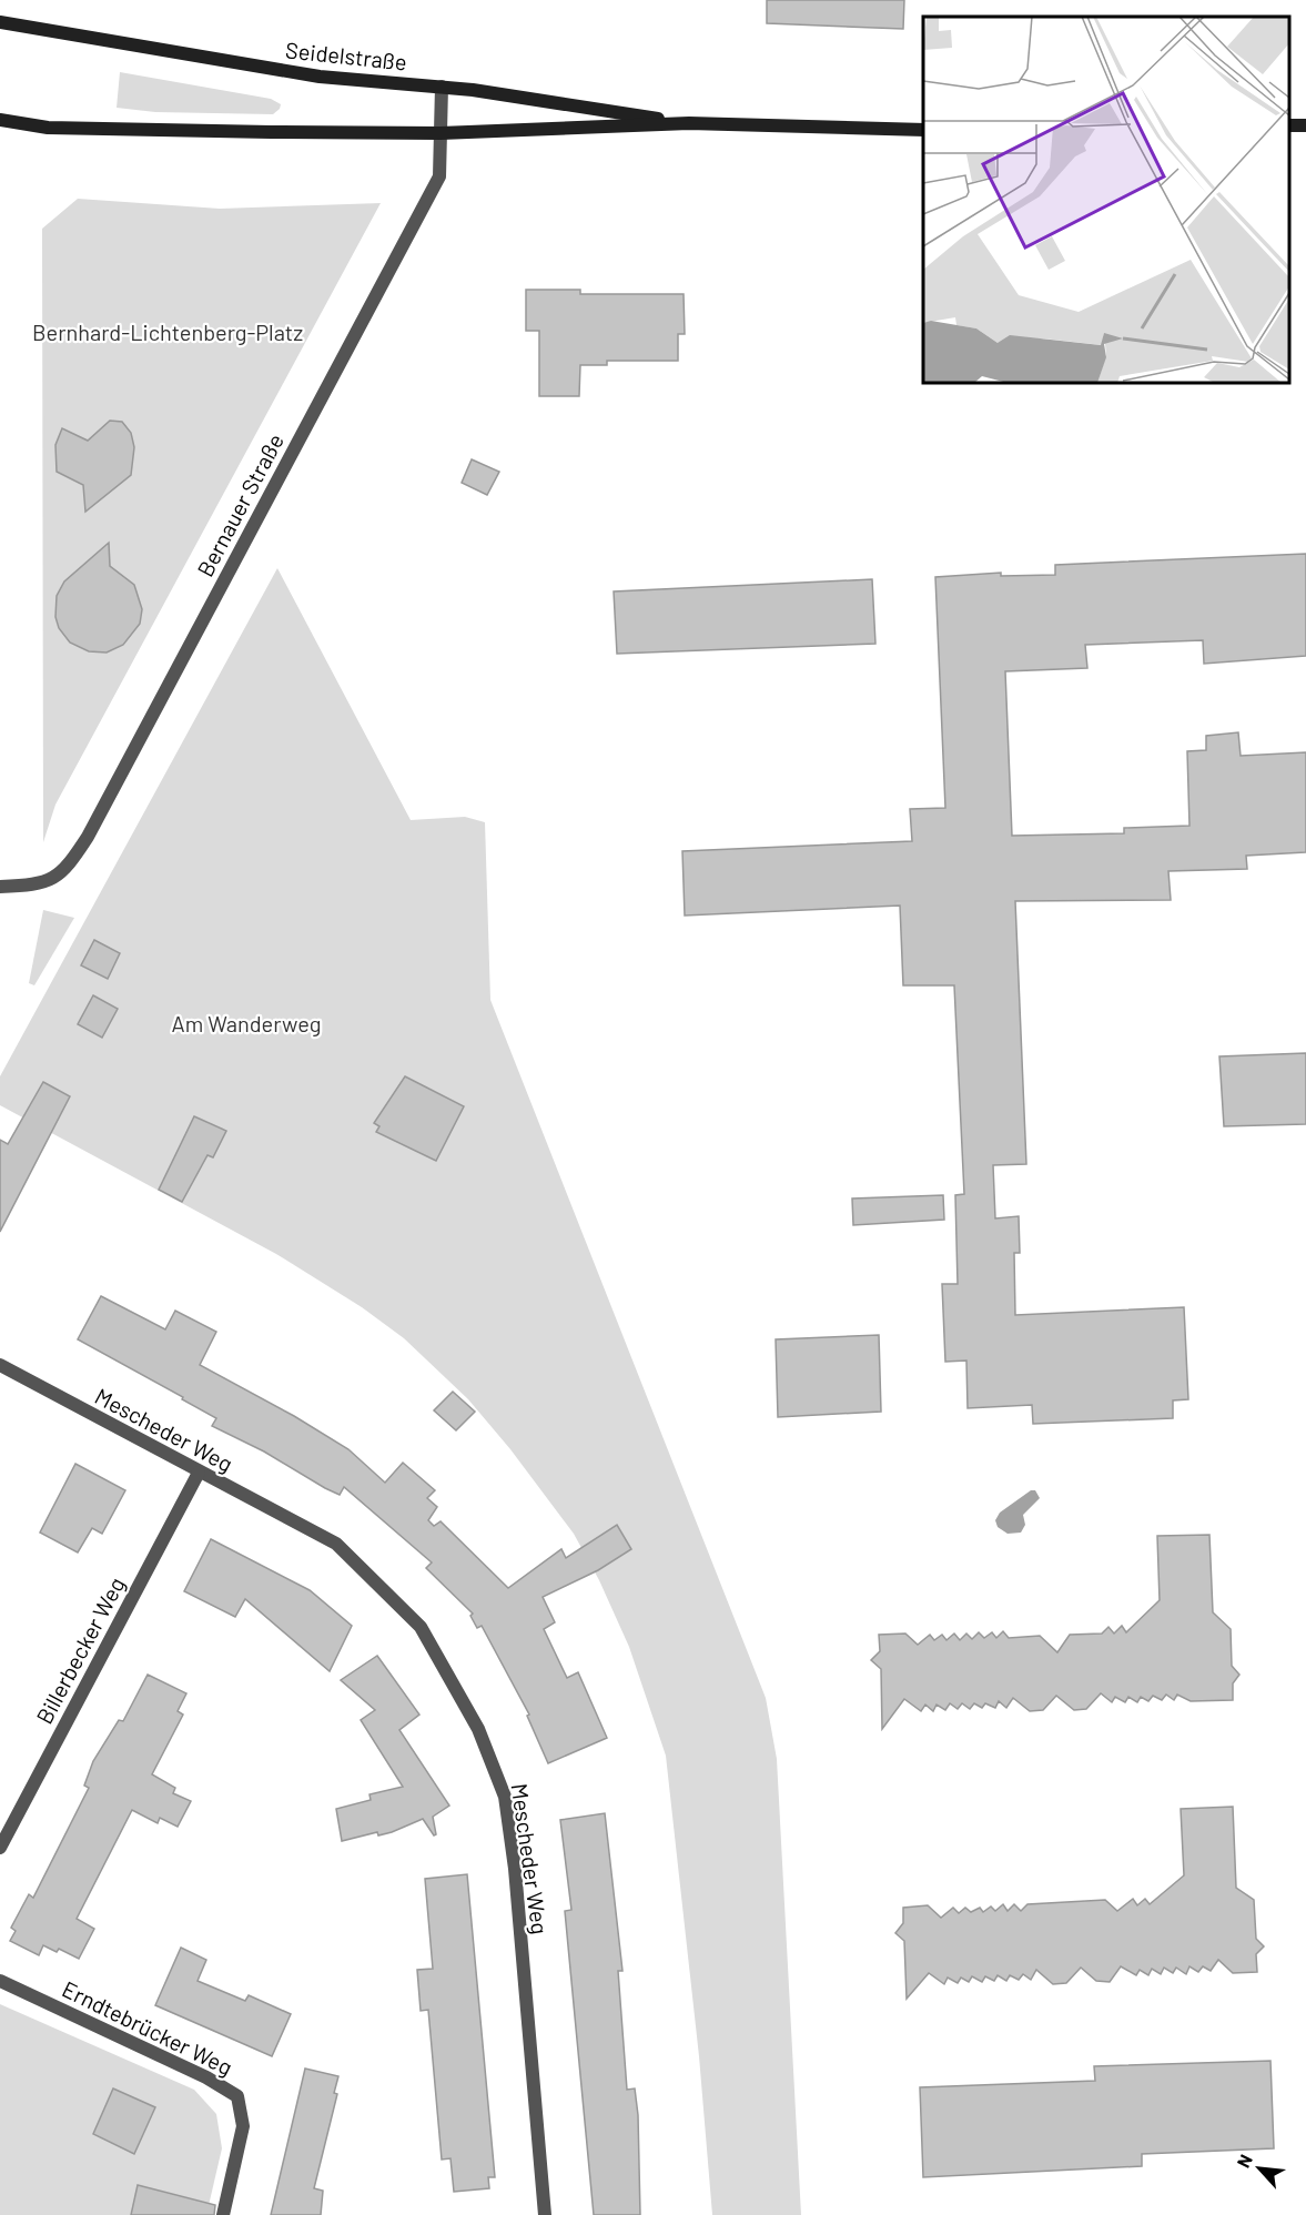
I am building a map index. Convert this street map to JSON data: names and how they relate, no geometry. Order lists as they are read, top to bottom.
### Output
{
  "streets": {
    "main road": ["Seidelstraße"],
    "street": [
      "Bernauer Straße",
      "Mescheder Weg",
      "Billerbecker Weg",
      "Erndtebrücker Weg"
    ]
  },
  "crossings": [
    ["Seidelstraße", "Bernauer Straße"],
    ["Mescheder Weg", "Billerbecker Weg"]
  ],
  "parks": ["Bernhard-Lichtenberg-Platz", "Am Wanderweg"],
  "north": "top left"
}
